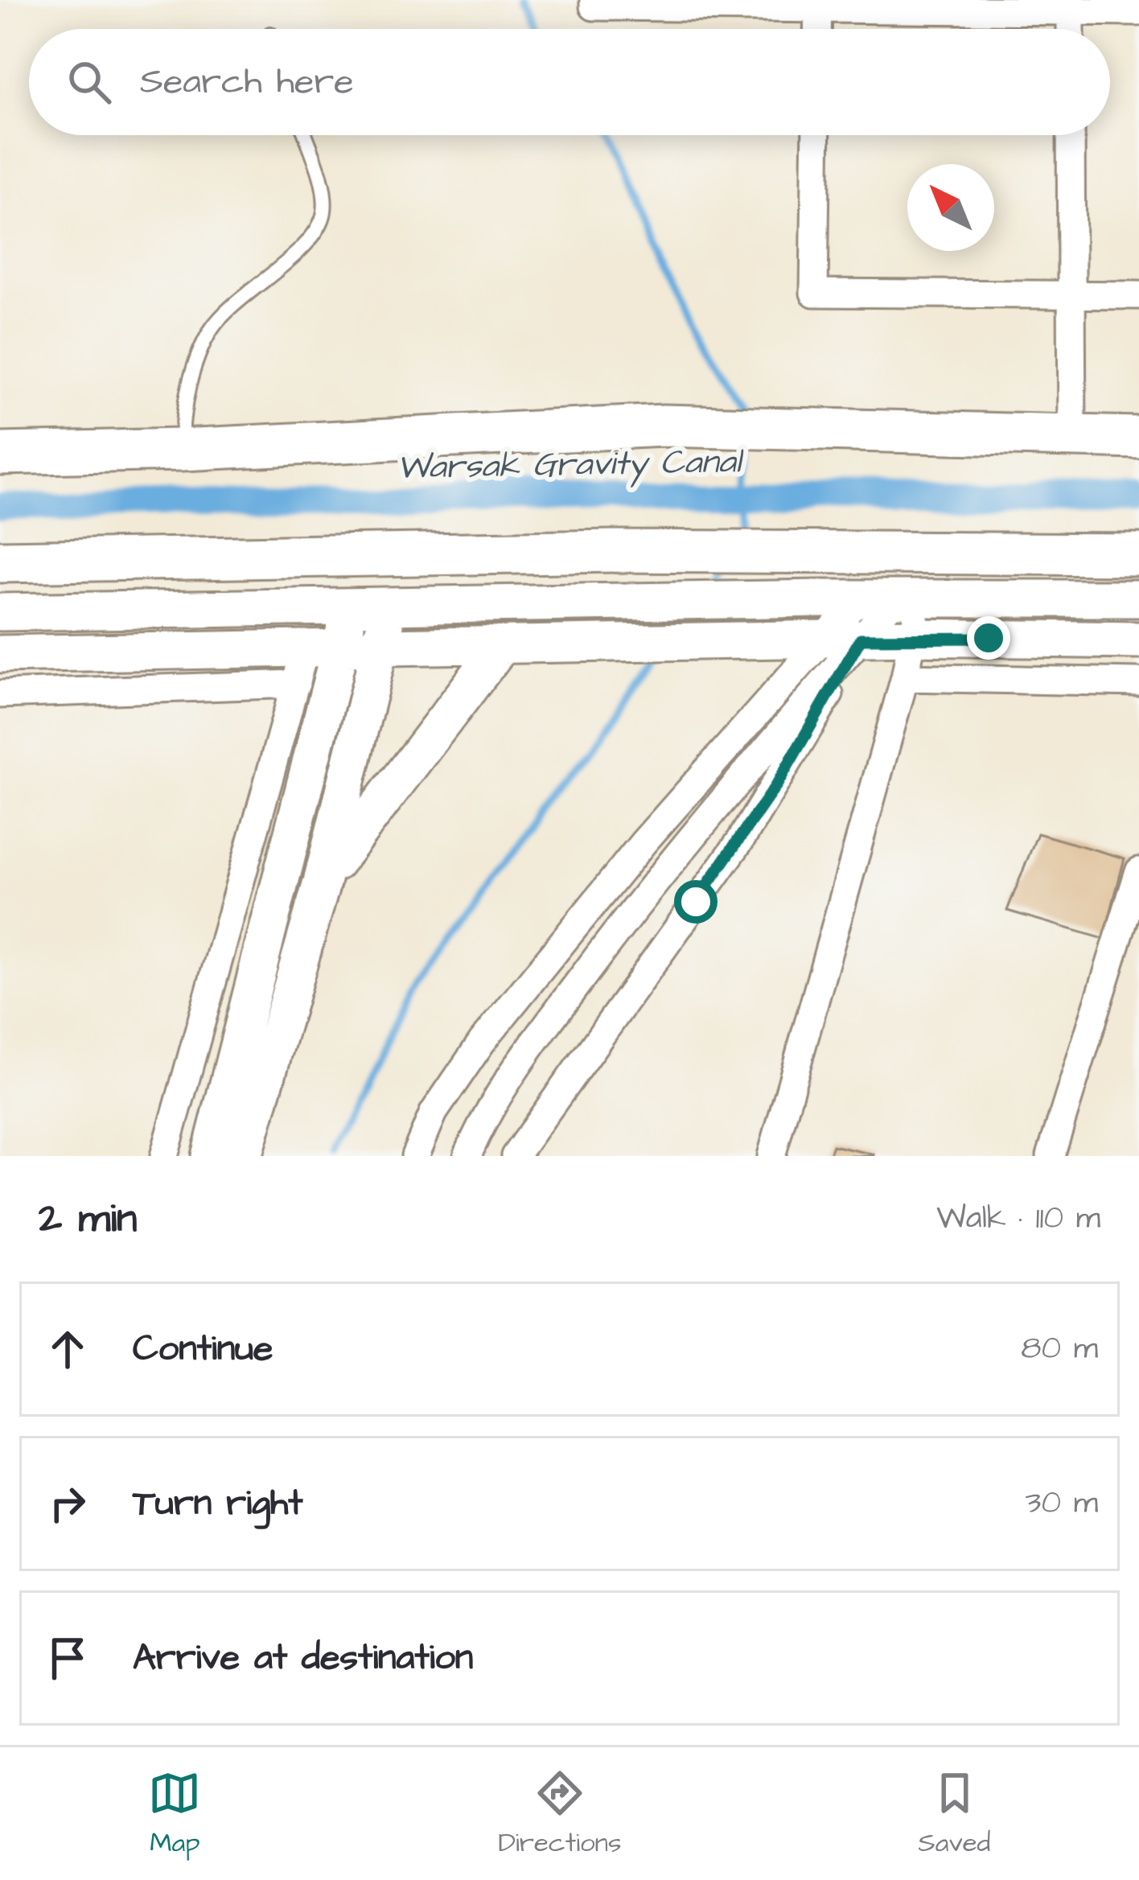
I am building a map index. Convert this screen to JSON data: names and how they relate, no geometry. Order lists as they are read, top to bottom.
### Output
{
  "water": ["Warsak Gravity Canal"],
  "north": "top left",
  "page": {
    "search": "Search here",
    "heading": ["2 min", "Walk · 110 m"],
    "list": [
      ["Continue", "80 m"],
      ["Turn right", "30 m"],
      "Arrive at destination"
    ],
    "nav": ["Map", "Directions", "Saved"]
  }
}
